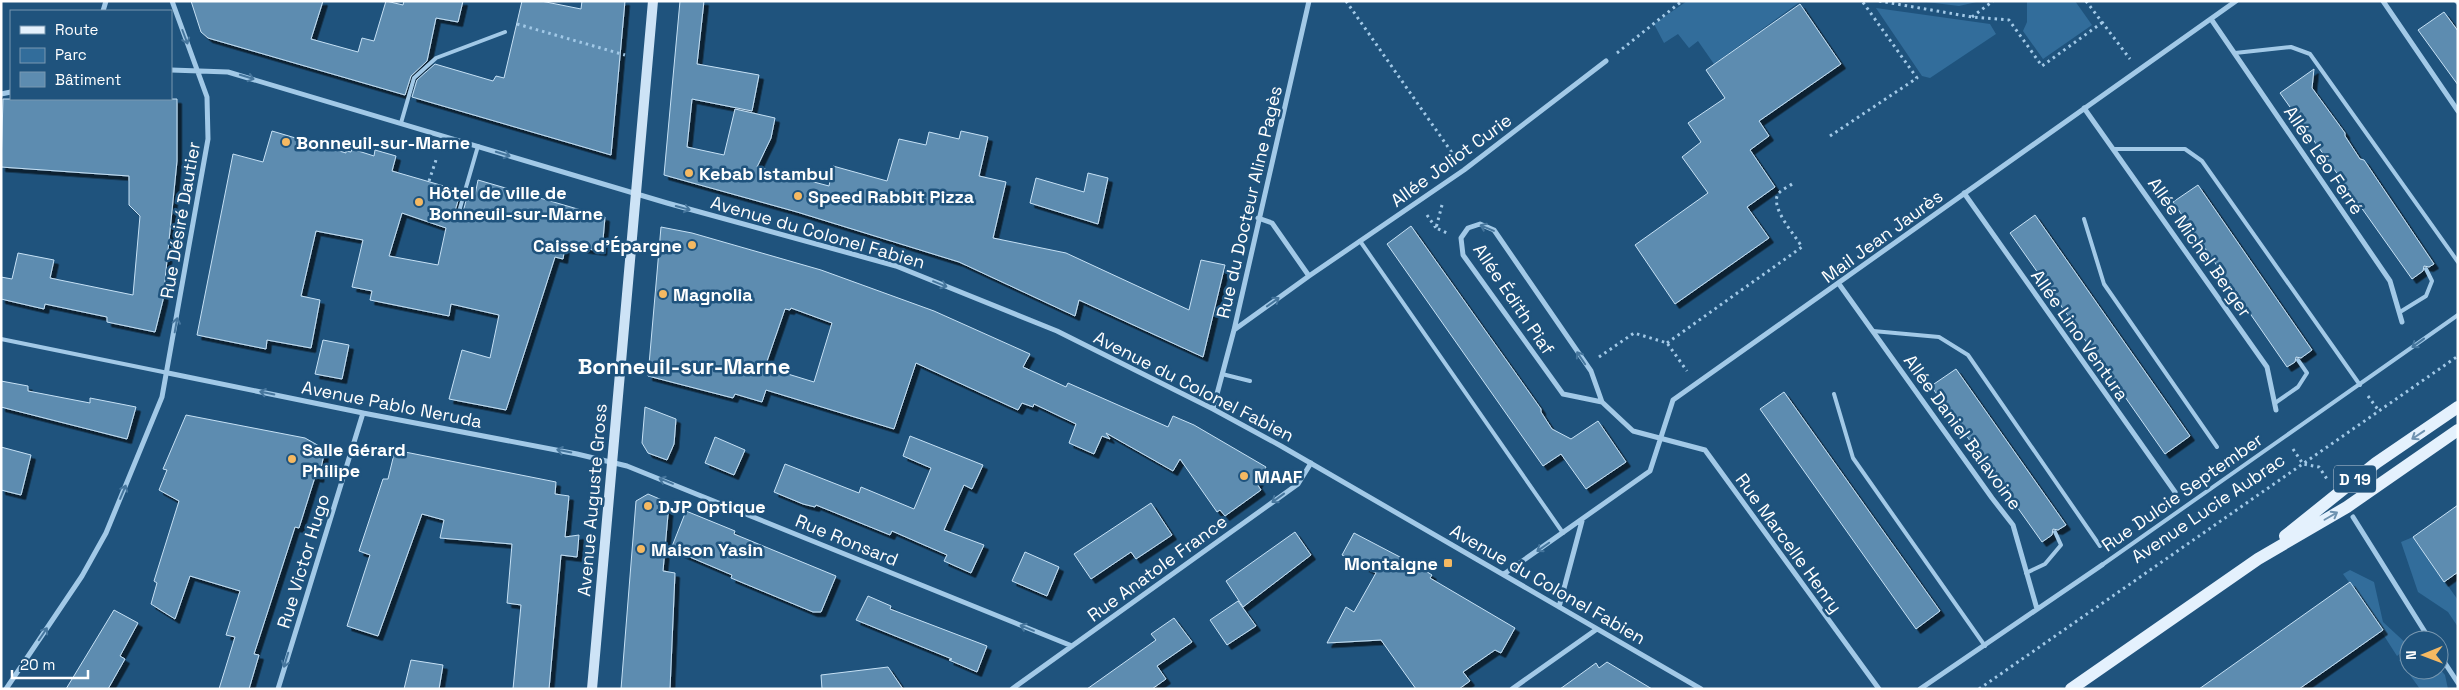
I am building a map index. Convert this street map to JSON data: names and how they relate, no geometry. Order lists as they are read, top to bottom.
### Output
{
  "streets": {
    "main road": ["D 19"],
    "street": [
      "Allée Joliot Curie",
      "Allée Léo Ferré",
      "Rue du Docteur Aline Pagès",
      "Rue Désiré Dautier",
      "Avenue du Colonel Fabien",
      "Mail Jean Jaurès",
      "Allée Michel Berger",
      "Allée Édith Piaf",
      "Allée Lino Ventura",
      "Avenue Pablo Neruda",
      "Allée Daniel Balavoine",
      "Rue Dulcie September",
      "Avenue Auguste Gross",
      "Rue Ronsard",
      "Rue Marcelle Henry",
      "Rue Victor Hugo",
      "Rue Anatole France"
    ],
    "path": ["Avenue Lucie Aubrac"]
  },
  "crossings": [
    ["Allée Joliot Curie", "Rue du Docteur Aline Pagès"],
    ["Allée Léo Ferré", "Mail Jean Jaurès"],
    ["Rue du Docteur Aline Pagès", "Avenue du Colonel Fabien"],
    ["Rue Désiré Dautier", "Avenue du Colonel Fabien"],
    ["Rue Désiré Dautier", "Avenue Pablo Neruda"],
    ["Avenue du Colonel Fabien", "Mail Jean Jaurès"],
    ["Avenue du Colonel Fabien", "Avenue Auguste Gross"],
    ["Avenue du Colonel Fabien", "Rue Anatole France"],
    ["Mail Jean Jaurès", "Allée Michel Berger"],
    ["Mail Jean Jaurès", "Allée Lino Ventura"],
    ["Mail Jean Jaurès", "Allée Daniel Balavoine"],
    ["Mail Jean Jaurès", "Rue Marcelle Henry"],
    ["Allée Édith Piaf", "Rue Marcelle Henry"],
    ["Avenue Pablo Neruda", "Avenue Auguste Gross"],
    ["Avenue Pablo Neruda", "Rue Ronsard"],
    ["Avenue Pablo Neruda", "Rue Victor Hugo"],
    ["Allée Daniel Balavoine", "Rue Dulcie September"],
    ["Avenue Auguste Gross", "Rue Ronsard"],
    ["Rue Ronsard", "Rue Anatole France"]
  ],
  "one_way": [
    "Avenue du Colonel Fabien",
    "Avenue Pablo Neruda",
    "Rue Ronsard",
    "Rue Victor Hugo",
    "Rue Anatole France"
  ],
  "districts": ["Bonneuil-sur-Marne"],
  "places": {
    "other": [
      "Bonneuil-sur-Marne",
      "Kebab Istambul",
      "Speed Rabbit Pizza",
      "Hôtel de ville de Bonneuil-sur-Marne",
      "Caisse d'Épargne",
      "Magnolia",
      "Salle Gérard Philipe",
      "MAAF",
      "DJP Optique",
      "Maison Yasin"
    ],
    "transit": ["Montaigne"]
  },
  "legend": ["Route", "Parc", "Bâtiment"],
  "scale_bar": "20 m",
  "north": "left"
}
